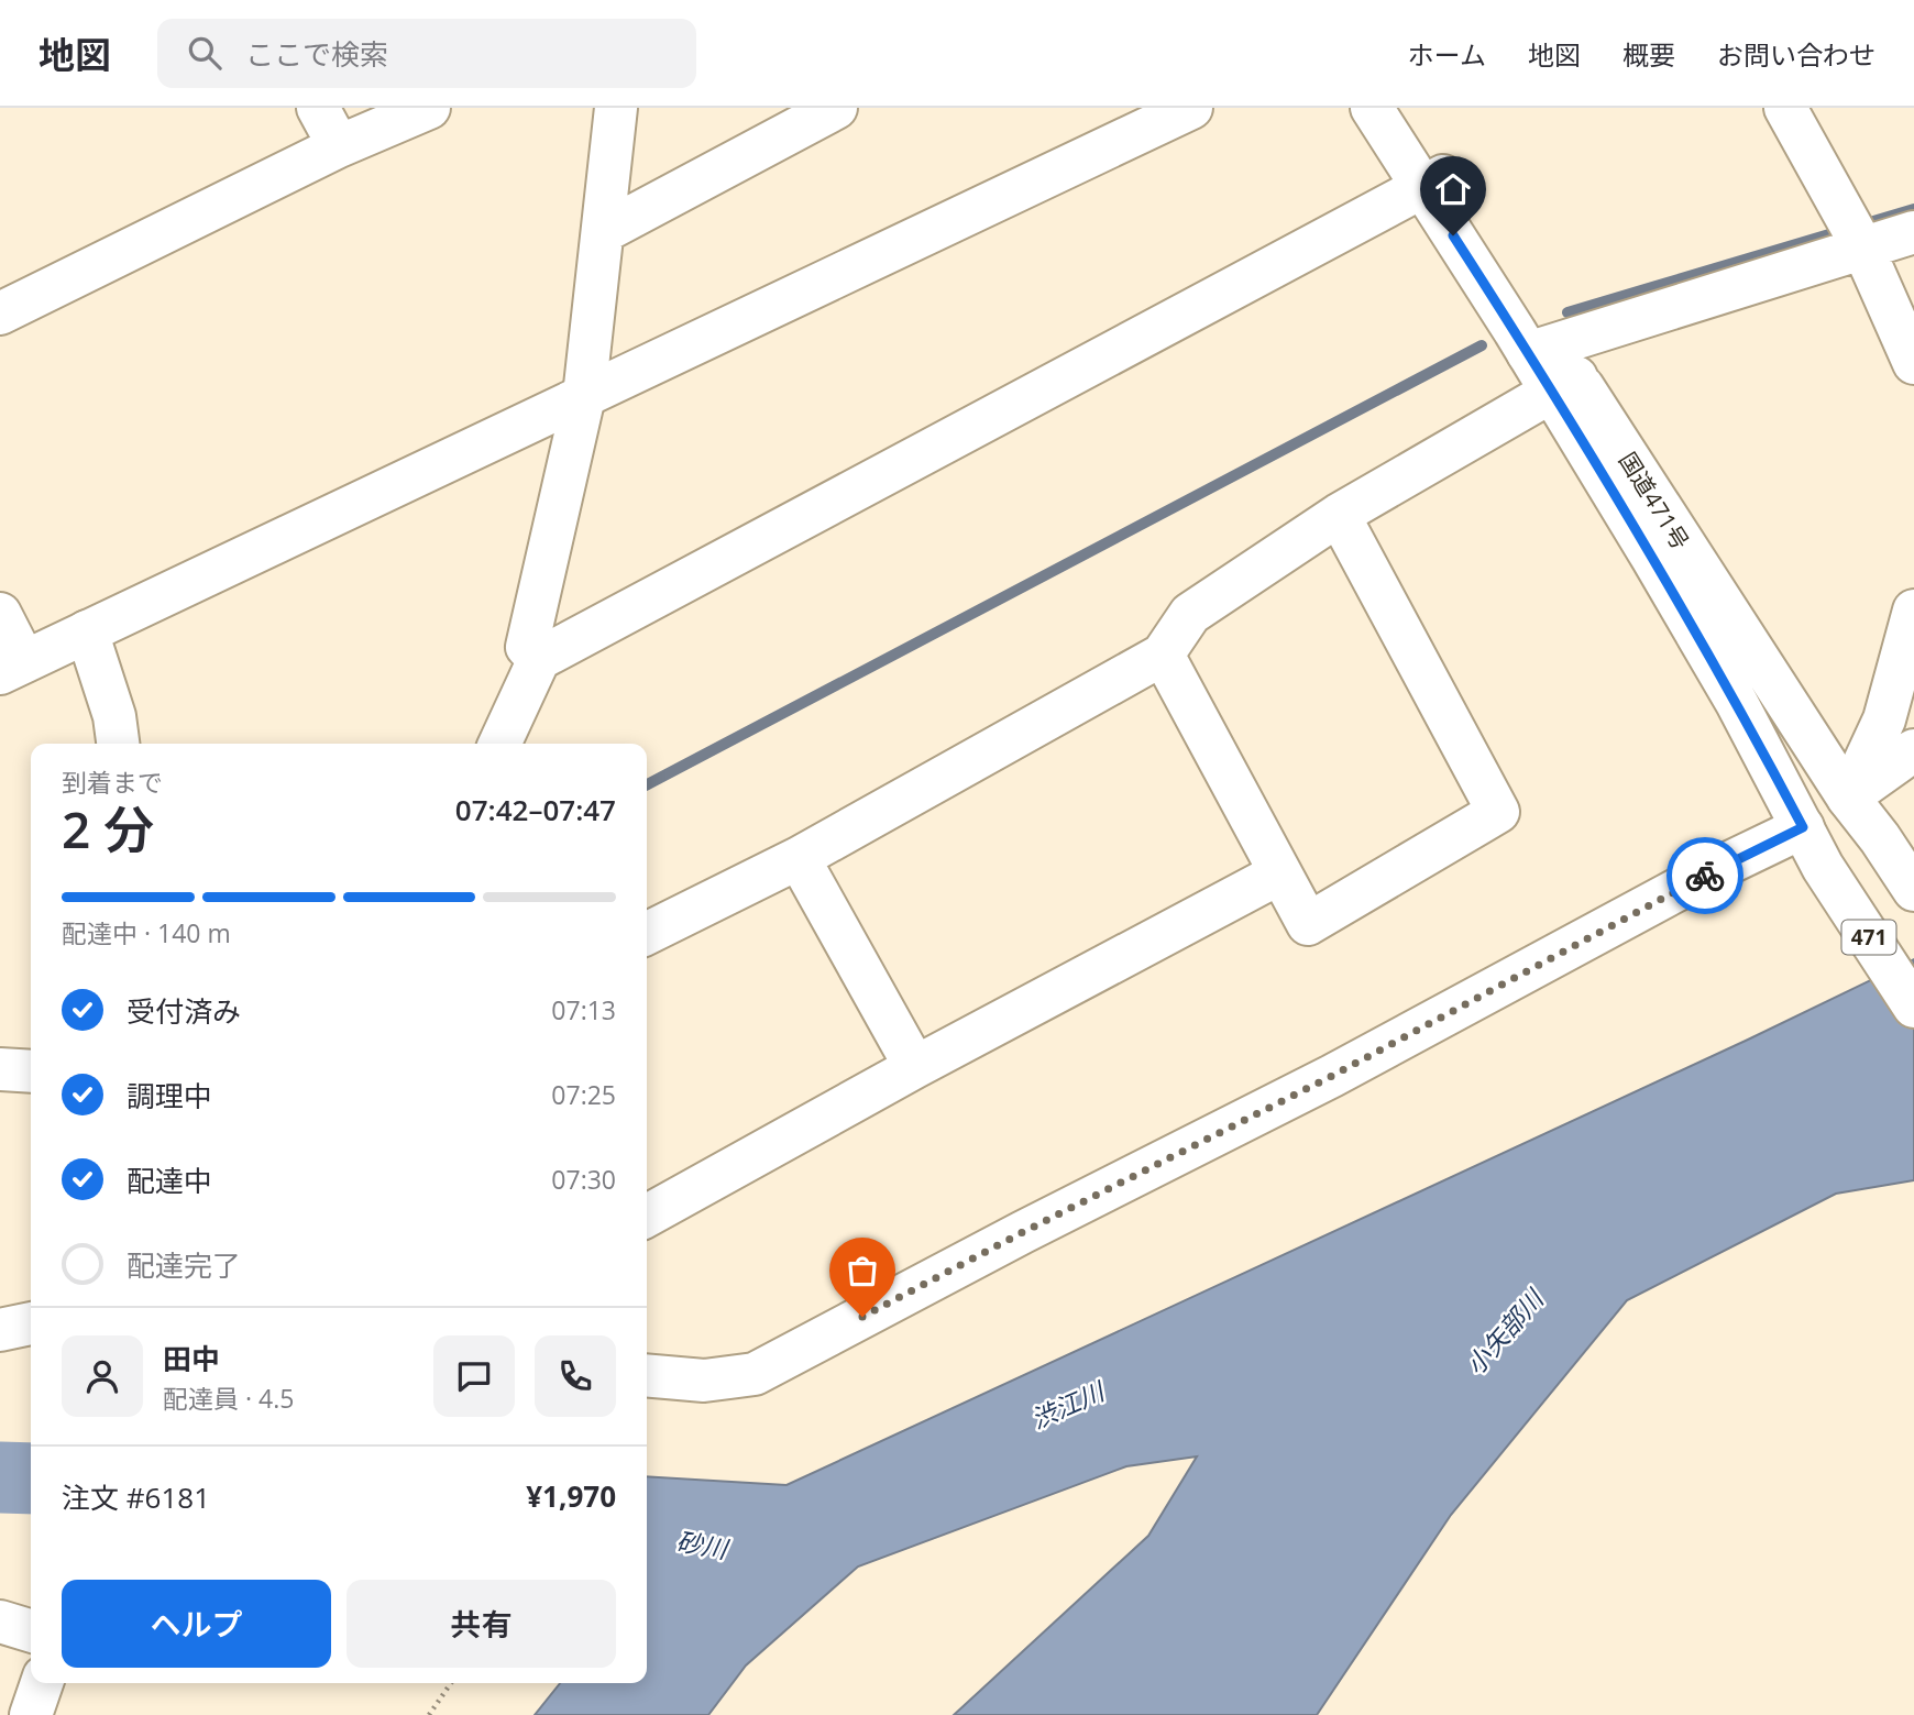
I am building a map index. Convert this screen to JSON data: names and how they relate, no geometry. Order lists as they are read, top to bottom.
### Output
{
  "streets": {
    "main road": ["国道471号", "471"]
  },
  "water": ["小矢部川", "渋江川", "砂川"],
  "page": {
    "header": "地図",
    "search": "ここで検索",
    "nav": [
      "ホーム",
      "地図",
      "概要",
      "お問い合わせ"
    ],
    "heading": ["2 分", "到着まで", "07:42–07:47"],
    "panel": [
      "田中",
      "配達員 · 4.5",
      "注文 #6181",
      "¥1,970"
    ],
    "bar": "配達中 · 140 m",
    "list": [
      ["受付済み", "07:13"],
      ["調理中", "07:25"],
      ["配達中", "07:30"],
      "配達完了"
    ],
    "buttons": ["ヘルプ", "共有"]
  }
}
